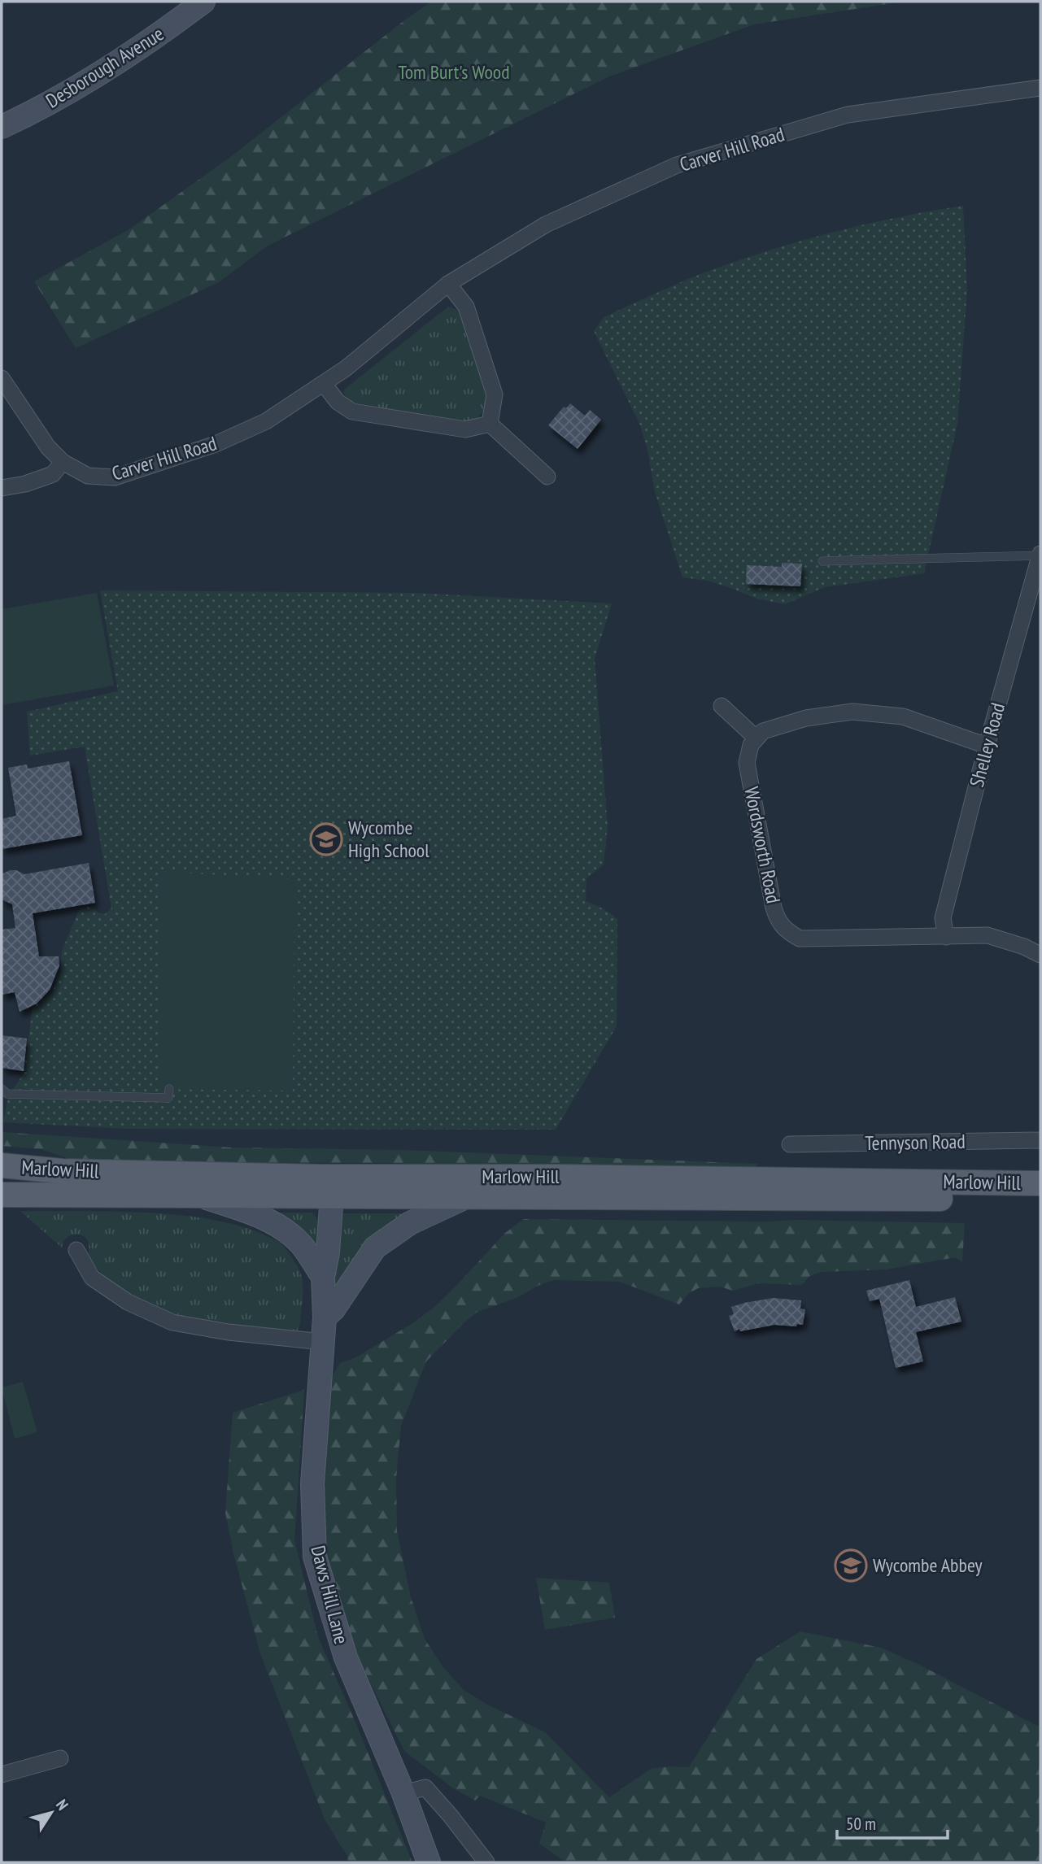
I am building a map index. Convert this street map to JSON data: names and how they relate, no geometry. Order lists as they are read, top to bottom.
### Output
{
  "streets": {
    "main road": ["Marlow Hill"],
    "street": [
      "Desborough Avenue",
      "Carver Hill Road",
      "Shelley Road",
      "Wordsworth Road",
      "Tennyson Road",
      "Daws Hill Lane"
    ]
  },
  "crossings": [
    ["Shelley Road", "Wordsworth Road"],
    ["Marlow Hill", "Daws Hill Lane"]
  ],
  "parks": ["Tom Burt's Wood"],
  "places": {
    "school or university": ["Wycombe High School", "Wycombe Abbey"]
  },
  "scale_bar": "50 m",
  "north": "top right"
}
